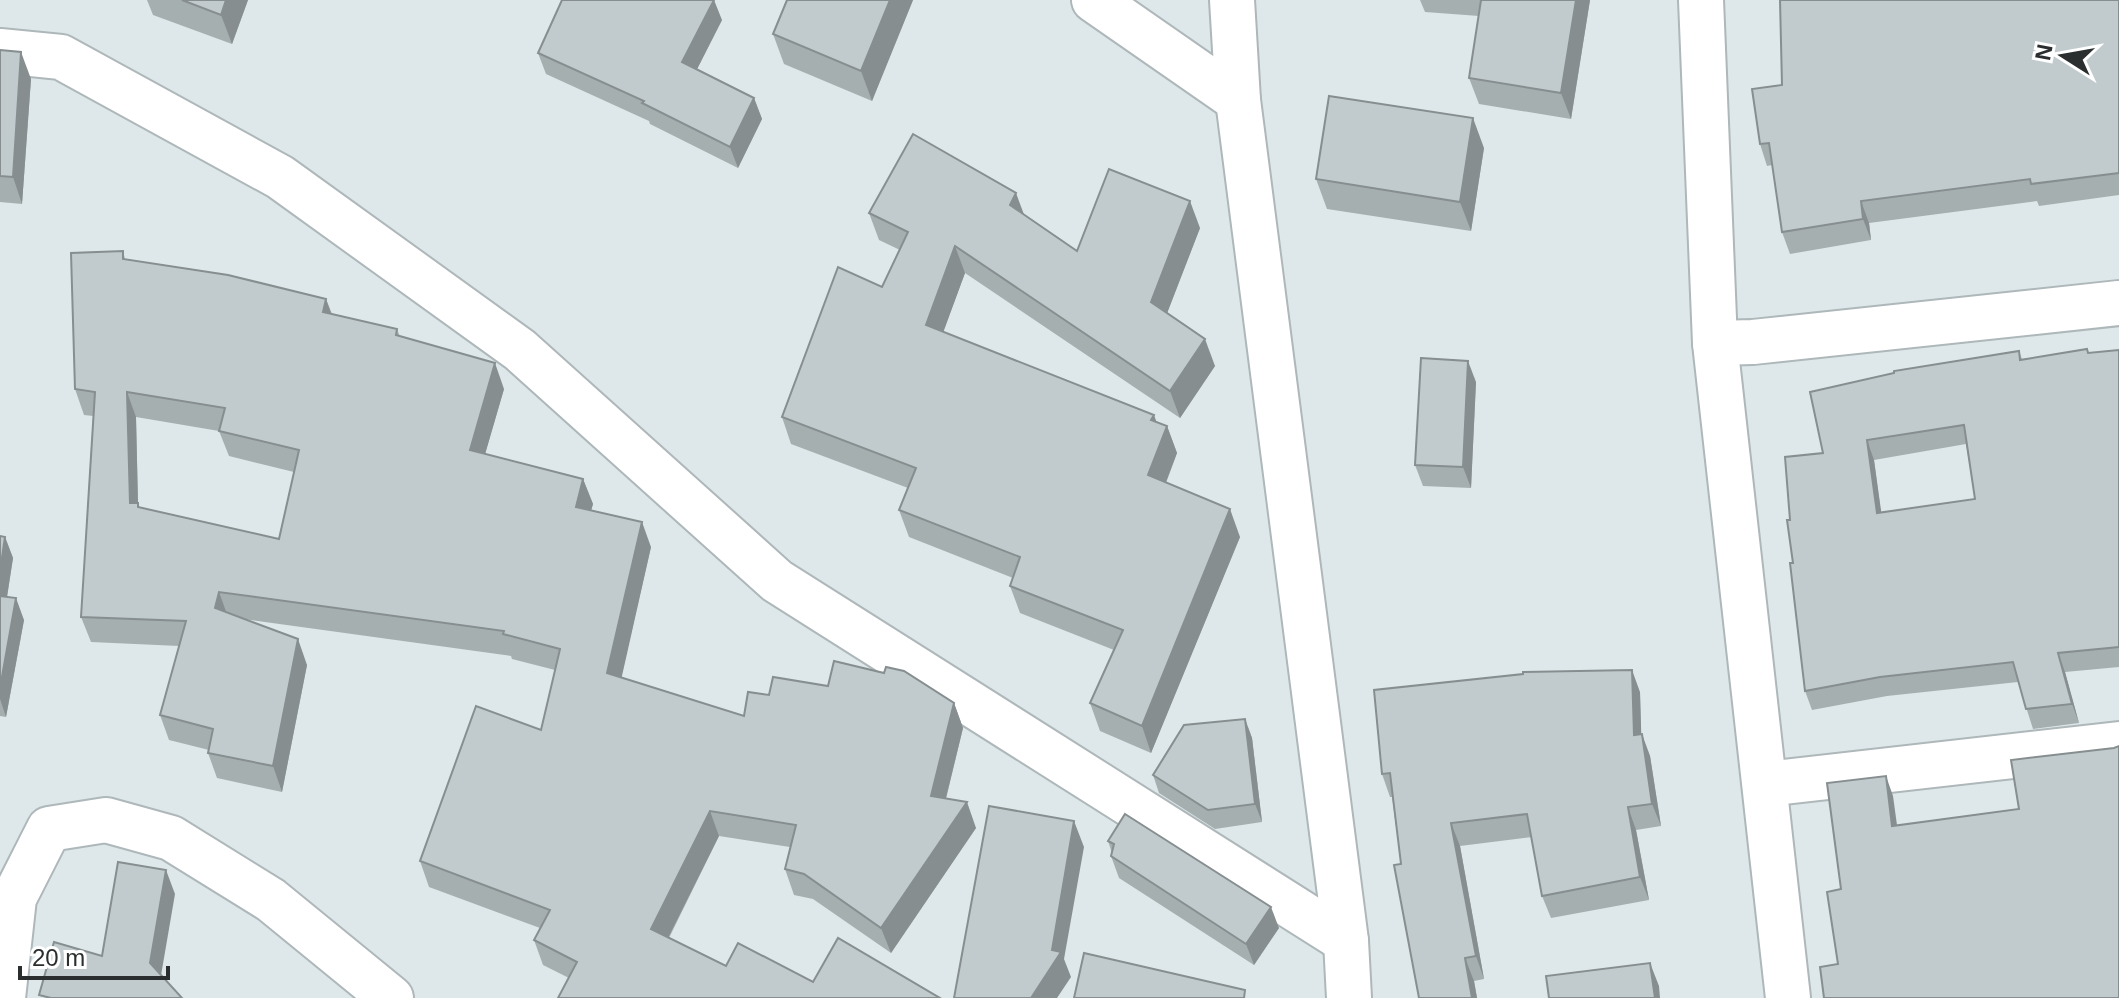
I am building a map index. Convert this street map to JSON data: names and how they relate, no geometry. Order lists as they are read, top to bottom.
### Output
{
  "scale_bar": "20 m",
  "north": "left"
}
